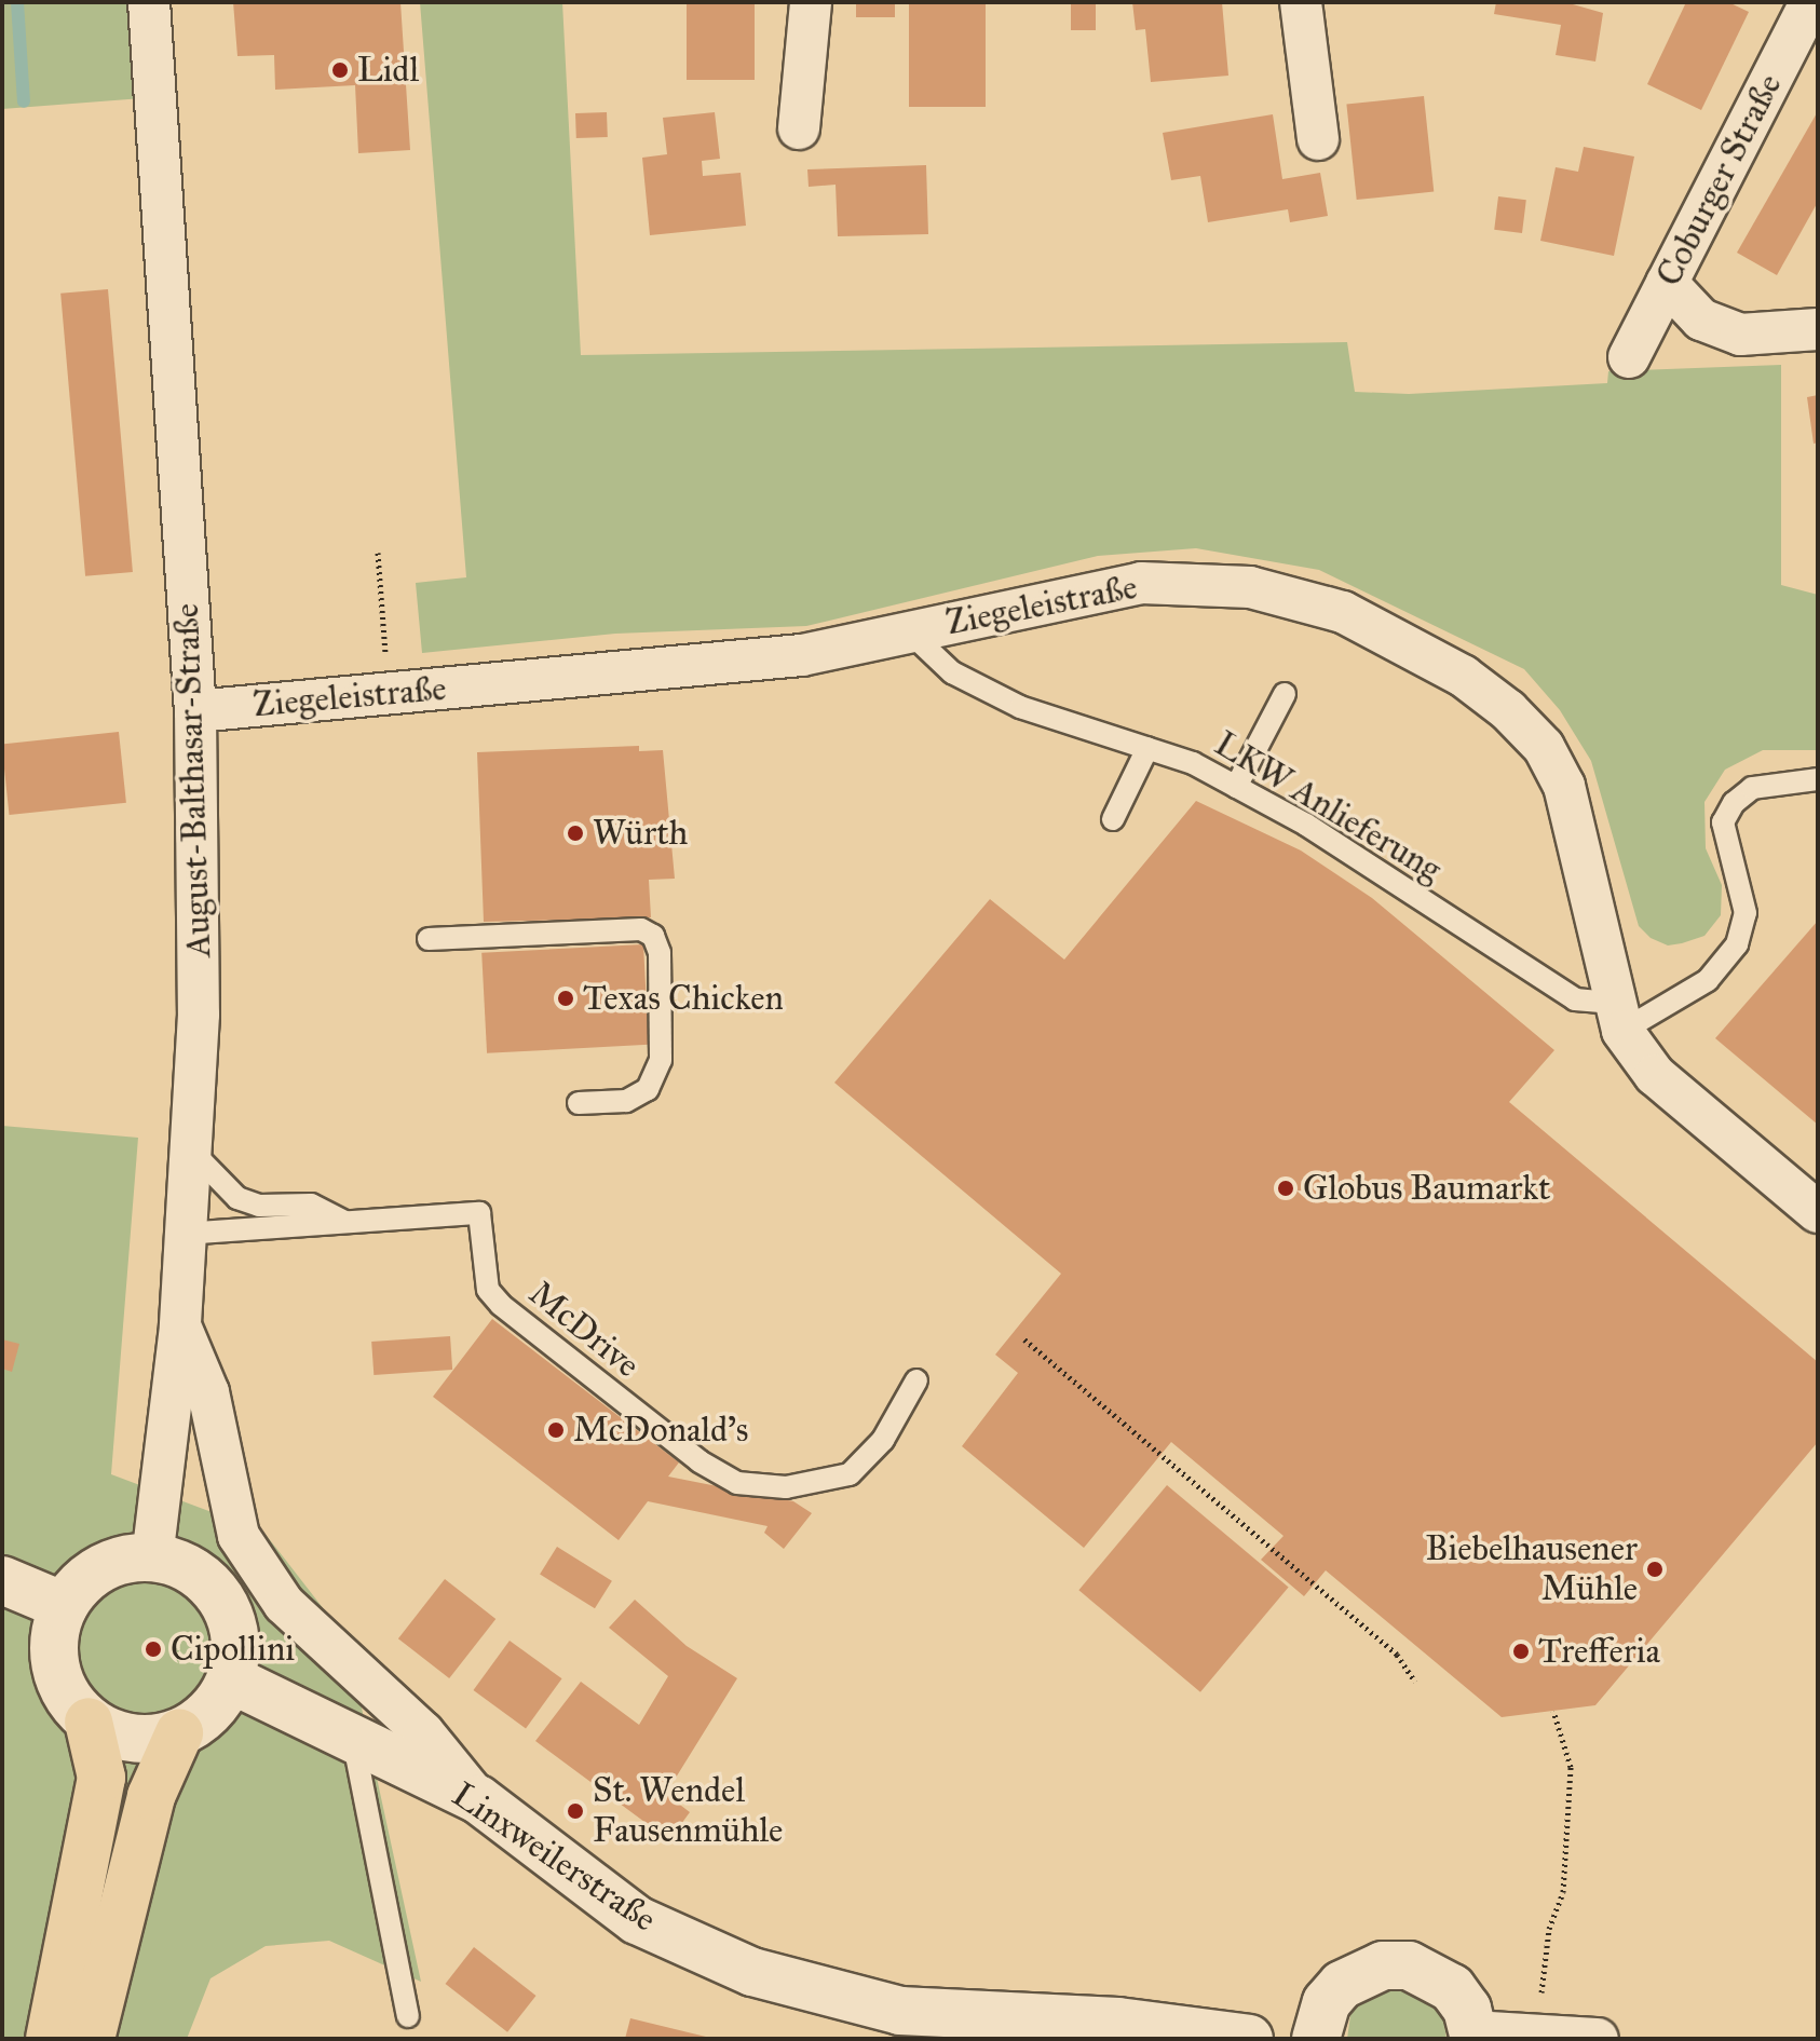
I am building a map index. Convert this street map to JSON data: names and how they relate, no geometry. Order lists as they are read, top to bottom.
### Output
{
  "streets": {
    "main road": ["Linxweilerstraße"],
    "street": ["Coburger Straße", "Ziegeleistraße", "August-Balthasar-Straße"],
    "lane": ["LKW Anlieferung", "McDrive"]
  },
  "crossings": [
    ["Ziegeleistraße", "August-Balthasar-Straße"],
    ["Ziegeleistraße", "LKW Anlieferung"],
    ["August-Balthasar-Straße", "Linxweilerstraße"]
  ],
  "places": [
    "Lidl",
    "Würth",
    "Texas Chicken",
    "Globus Baumarkt",
    "McDonald's",
    "Biebelhausener Mühle",
    "Cipollini",
    "Trefferia",
    "St. Wendel Fausenmühle"
  ]
}
